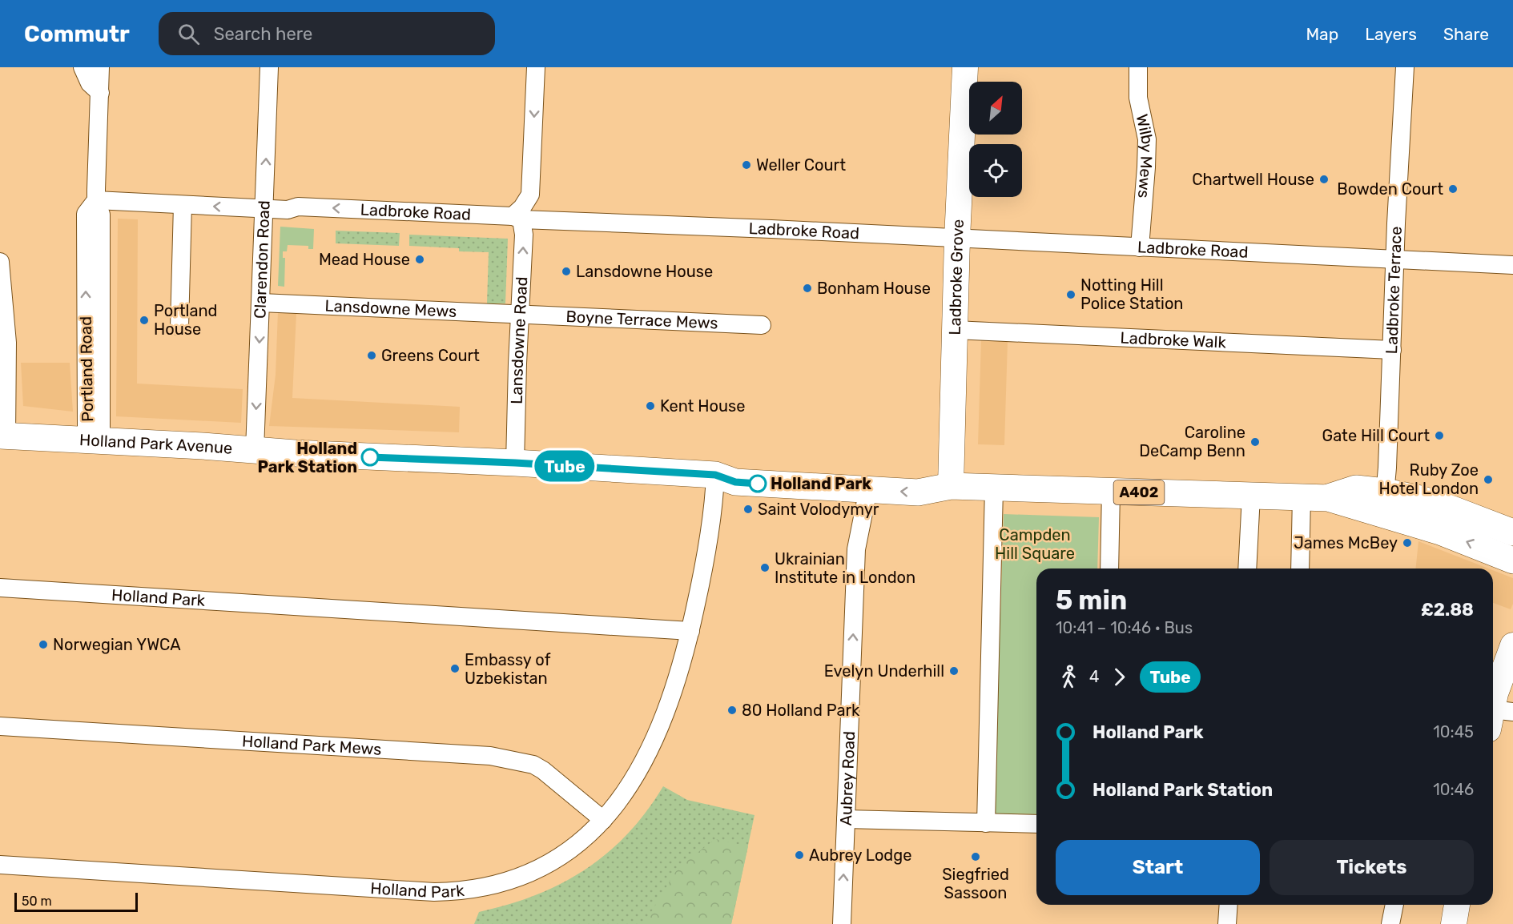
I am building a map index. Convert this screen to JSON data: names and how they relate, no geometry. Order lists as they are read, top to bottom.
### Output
{
  "streets": {
    "main road": ["Ladbroke Grove", "Holland Park Avenue", "A402"],
    "street": [
      "Wilby Mews",
      "Ladbroke Road",
      "Clarendon Road",
      "Ladbroke Terrace",
      "Lansdowne Mews",
      "Boyne Terrace Mews",
      "Ladbroke Walk",
      "Lansdowne Road",
      "Portland Road",
      "Holland Park",
      "Holland Park Mews",
      "Aubrey Road"
    ]
  },
  "crossings": [
    ["Wilby Mews", "Ladbroke Road"],
    ["Ladbroke Road", "Clarendon Road"],
    ["Ladbroke Road", "Ladbroke Grove"],
    ["Ladbroke Road", "Ladbroke Terrace"],
    ["Ladbroke Road", "Lansdowne Road"],
    ["Ladbroke Road", "Portland Road"],
    ["Clarendon Road", "Lansdowne Mews"],
    ["Clarendon Road", "Holland Park Avenue"],
    ["Ladbroke Grove", "Ladbroke Walk"],
    ["Ladbroke Grove", "Holland Park Avenue"],
    ["Ladbroke Terrace", "Ladbroke Walk"],
    ["Ladbroke Terrace", "Holland Park Avenue"],
    ["Ladbroke Terrace", "A402"],
    ["Lansdowne Mews", "Boyne Terrace Mews"],
    ["Lansdowne Mews", "Lansdowne Road"],
    ["Boyne Terrace Mews", "Lansdowne Road"],
    ["Lansdowne Road", "Holland Park Avenue"],
    ["Portland Road", "Holland Park Avenue"],
    ["Holland Park Avenue", "A402"],
    ["Holland Park Avenue", "Holland Park"],
    ["Holland Park Avenue", "Aubrey Road"],
    ["Holland Park", "Holland Park Mews"]
  ],
  "one_way": ["Lansdowne Road"],
  "parks": ["Campden Hill Square"],
  "places": [
    "Weller Court",
    "Chartwell House",
    "Bowden Court",
    "Mead House",
    "Lansdowne House",
    "Bonham House",
    "Notting Hill Police Station",
    "Portland House",
    "Greens Court",
    "Kent House",
    "Gate Hill Court",
    "Caroline DeCamp Benn",
    "Holland Park Station",
    "Ruby Zoe Hotel London",
    "Holland Park",
    "Saint Volodymyr",
    "James McBey",
    "Ukrainian Institute in London",
    "Norwegian YWCA",
    "Embassy of Uzbekistan",
    "Evelyn Underhill",
    "80 Holland Park",
    "Aubrey Lodge",
    "Siegfried Sassoon"
  ],
  "lines": ["bus line Tube"],
  "scale_bar": "50 m",
  "north": "top right",
  "page": {
    "header": "Commutr",
    "search": "Search here",
    "nav": ["Map", "Layers", "Share"],
    "on_map": "Tube",
    "heading": ["5 min", "10:41 – 10:46 · Bus", "£2.88"],
    "legs": ["4", "Tube"],
    "list": [
      {
        "name": "Holland Park",
        "value": "10:45"
      },
      {
        "name": "Holland Park Station",
        "value": "10:46"
      }
    ],
    "buttons": ["Start", "Tickets"],
    "scale": "50 m"
  }
}
